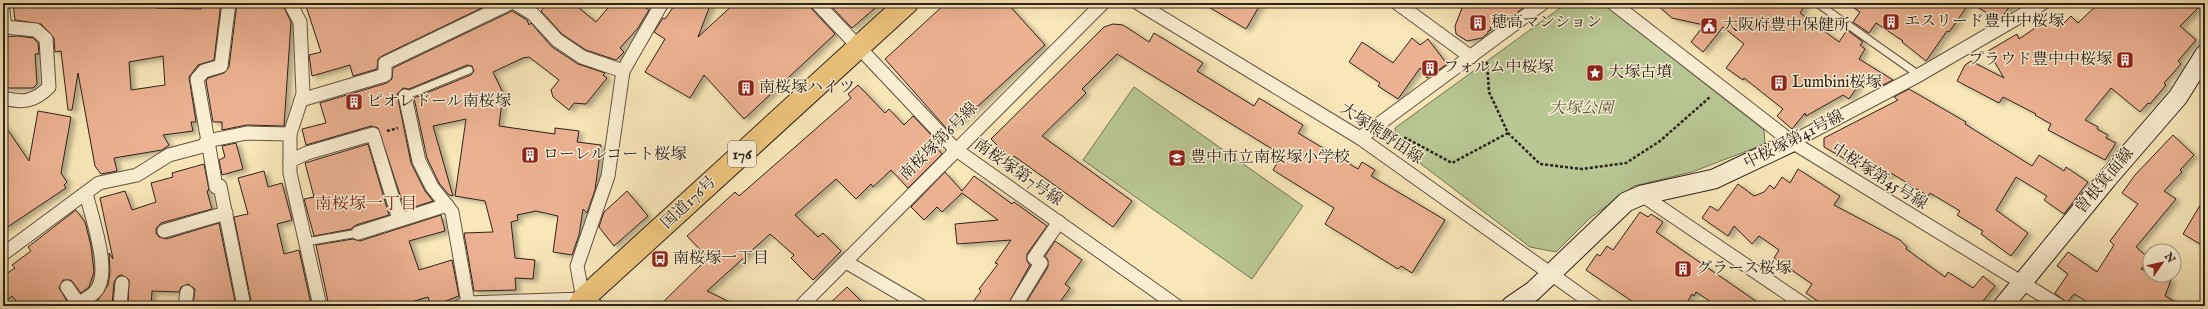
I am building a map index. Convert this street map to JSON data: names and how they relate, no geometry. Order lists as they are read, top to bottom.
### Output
{
  "streets": {
    "highway": ["176", "国道176号"],
    "street": [
      "大塚熊野田線",
      "中桜塚第41号線",
      "南桜塚第6号線",
      "南桜塚第7号線",
      "中桜塚第45号線",
      "曽根箕面線"
    ]
  },
  "crossings": [
    ["大塚熊野田線", "中桜塚第41号線"],
    ["中桜塚第41号線", "中桜塚第45号線"],
    ["南桜塚第6号線", "南桜塚第7号線"],
    ["南桜塚第7号線", "国道176号"],
    ["中桜塚第45号線", "曽根箕面線"]
  ],
  "districts": ["南桜塚一丁目"],
  "parks": ["大塚公園"],
  "places": {
    "building": [
      "エスリード豊中中桜塚",
      "穂高マンション",
      "プラウド豊中中桜塚",
      "フォルム中桜塚",
      "Lumbini桜塚",
      "南桜塚ハイツ",
      "ピオレドール南桜塚",
      "ローレルコート桜塚",
      "グラース桜塚"
    ],
    "public building": ["大阪府豊中保健所"],
    "place": ["大塚古墳"],
    "school or university": ["豊中市立南桜塚小学校"],
    "bus stop": ["南桜塚一丁目"]
  },
  "north": "top right"
}
